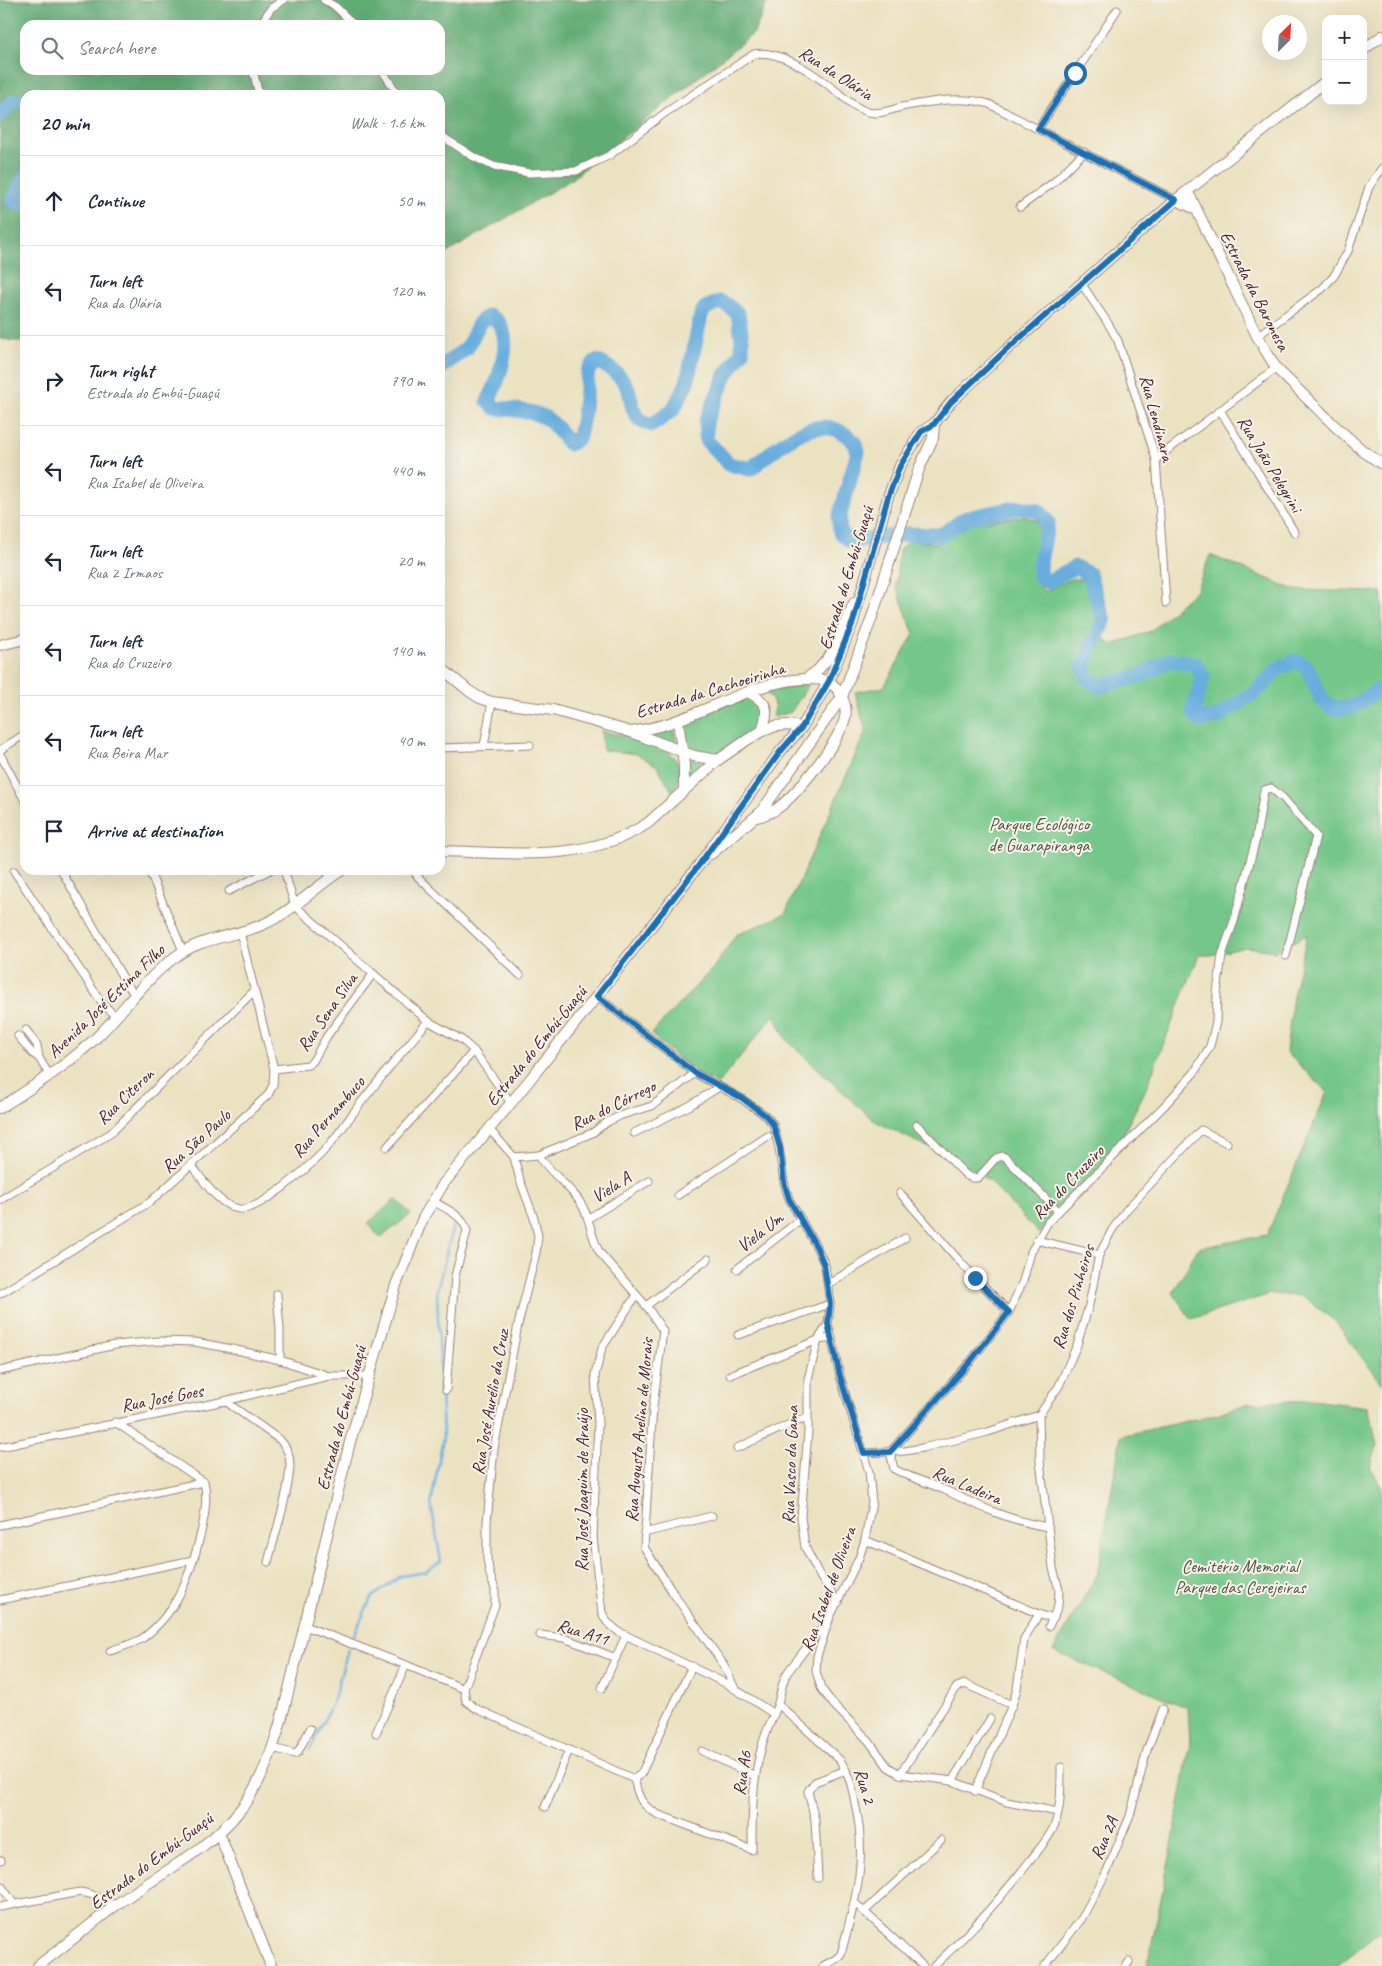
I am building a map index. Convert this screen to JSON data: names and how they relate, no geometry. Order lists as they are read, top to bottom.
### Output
{
  "streets": {
    "main road": [
      "Estrada da Baronesa",
      "Estrada do Embú-Guaçú",
      "Estrada da Cachoeirinha",
      "Avenida José Estima Filho"
    ],
    "street": [
      "Rua da Olária",
      "Rua Lendinara",
      "Rua João Pelegrini",
      "Rua Sena Silva",
      "Rua Citeron",
      "Rua do Córrego",
      "Rua Pernambuco",
      "Rua São Paulo",
      "Rua do Cruzeiro",
      "Viela A",
      "Viela Um",
      "Rua dos Pinheiros",
      "Rua José Goes",
      "Rua José Aurélio da Cruz",
      "Rua Augusto Avelino de Morais",
      "Rua Vasco da Gama",
      "Rua Ladeira",
      "Rua José Joaquim de Araújo",
      "Rua Isabel de Oliveira",
      "Rua A11",
      "Rua A6",
      "Rua 2",
      "Rua 2A"
    ]
  },
  "crossings": [
    ["Rua da Olária", "Estrada do Embú-Guaçú"],
    ["Estrada da Baronesa", "Estrada do Embú-Guaçú"],
    ["Rua Lendinara", "Estrada do Embú-Guaçú"],
    ["Estrada do Embú-Guaçú", "Estrada da Cachoeirinha"],
    ["Estrada do Embú-Guaçú", "Rua José Aurélio da Cruz"],
    ["Estrada do Embú-Guaçú", "Rua Isabel de Oliveira"],
    ["Avenida José Estima Filho", "Rua São Paulo"],
    ["Rua Sena Silva", "Rua São Paulo"],
    ["Rua Citeron", "Rua São Paulo"],
    ["Rua do Córrego", "Rua Augusto Avelino de Morais"],
    ["Rua do Córrego", "Rua Isabel de Oliveira"],
    ["Rua Pernambuco", "Rua São Paulo"],
    ["Rua do Cruzeiro", "Rua Ladeira"],
    ["Viela A", "Rua Augusto Avelino de Morais"],
    ["Viela Um", "Rua Isabel de Oliveira"],
    ["Rua Augusto Avelino de Morais", "Rua José Joaquim de Araújo"],
    ["Rua Vasco da Gama", "Rua Isabel de Oliveira"],
    ["Rua José Joaquim de Araújo", "Rua A6"],
    ["Rua A6", "Rua 2"]
  ],
  "parks": ["Parque Ecológico de Guarapiranga", "Cemitério Memorial Parque das Cerejeiras"],
  "north": "top right",
  "page": {
    "map_buttons": ["+", "−"],
    "search": "Search here",
    "heading": ["20 min", "Walk · 1.6 km"],
    "list": [
      ["Continue", "50 m"],
      ["Turn left", "Rua da Olária", "120 m"],
      ["Turn right", "Estrada do Embú-Guaçú", "790 m"],
      ["Turn left", "Rua Isabel de Oliveira", "440 m"],
      ["Turn left", "Rua 2 Irmaos", "20 m"],
      ["Turn left", "Rua do Cruzeiro", "140 m"],
      ["Turn left", "Rua Beira Mar", "40 m"],
      "Arrive at destination"
    ]
  }
}
